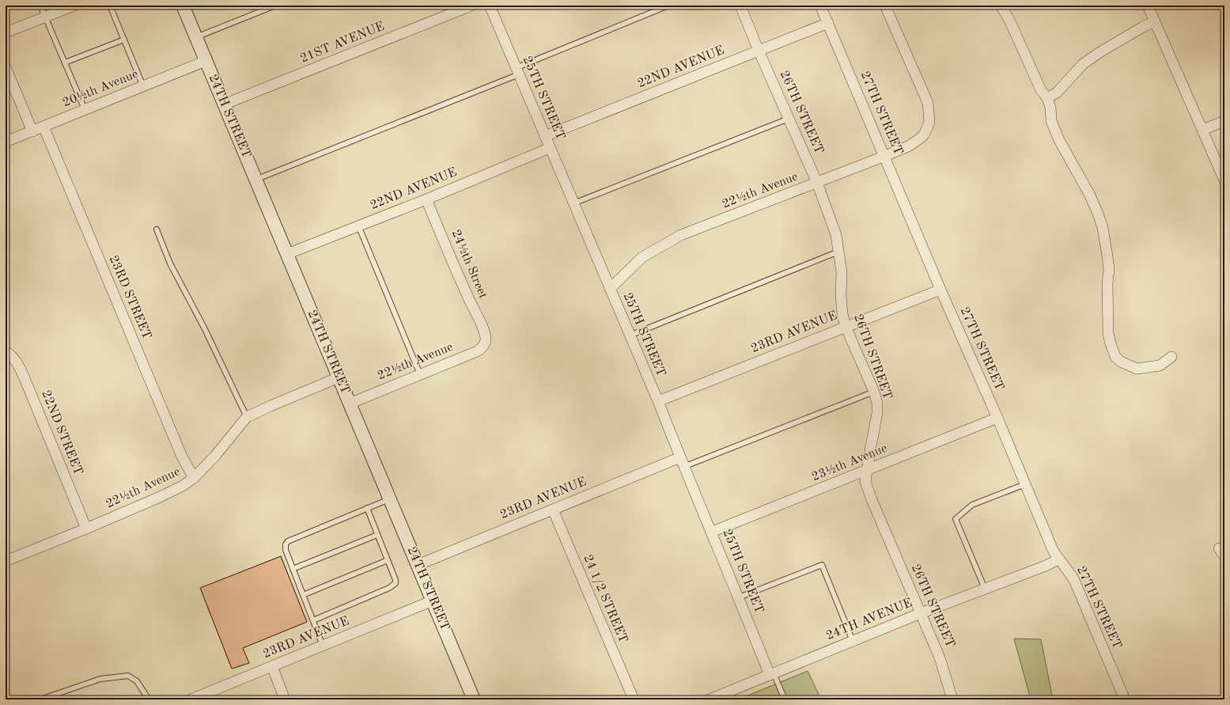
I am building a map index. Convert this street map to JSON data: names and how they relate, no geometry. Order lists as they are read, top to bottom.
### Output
{
  "streets": {
    "street": [
      "21ST AVENUE",
      "22ND AVENUE",
      "20½th Avenue",
      "25TH STREET",
      "26TH STREET",
      "27TH STREET",
      "24TH STREET",
      "22½th Avenue",
      "24½th Street",
      "23RD STREET",
      "23RD AVENUE",
      "22ND STREET",
      "23½th Avenue",
      "24 1/2 STREET",
      "24TH AVENUE"
    ]
  },
  "crossings": [
    ["21ST AVENUE", "24TH STREET"],
    ["22ND AVENUE", "25TH STREET"],
    ["22ND AVENUE", "26TH STREET"],
    ["22ND AVENUE", "27TH STREET"],
    ["22ND AVENUE", "24TH STREET"],
    ["22ND AVENUE", "24½th Street"],
    ["20½th Avenue", "24TH STREET"],
    ["20½th Avenue", "23RD STREET"],
    ["25TH STREET", "22½th Avenue"],
    ["25TH STREET", "23RD AVENUE"],
    ["25TH STREET", "23½th Avenue"],
    ["25TH STREET", "24TH AVENUE"],
    ["26TH STREET", "22½th Avenue"],
    ["26TH STREET", "23RD AVENUE"],
    ["26TH STREET", "23½th Avenue"],
    ["26TH STREET", "24TH AVENUE"],
    ["27TH STREET", "22½th Avenue"],
    ["27TH STREET", "23RD AVENUE"],
    ["27TH STREET", "23½th Avenue"],
    ["27TH STREET", "24TH AVENUE"],
    ["24TH STREET", "22½th Avenue"],
    ["24TH STREET", "23RD AVENUE"],
    ["22½th Avenue", "24½th Street"],
    ["22½th Avenue", "23RD STREET"],
    ["22½th Avenue", "22ND STREET"],
    ["23RD AVENUE", "24 1/2 STREET"]
  ]
}
